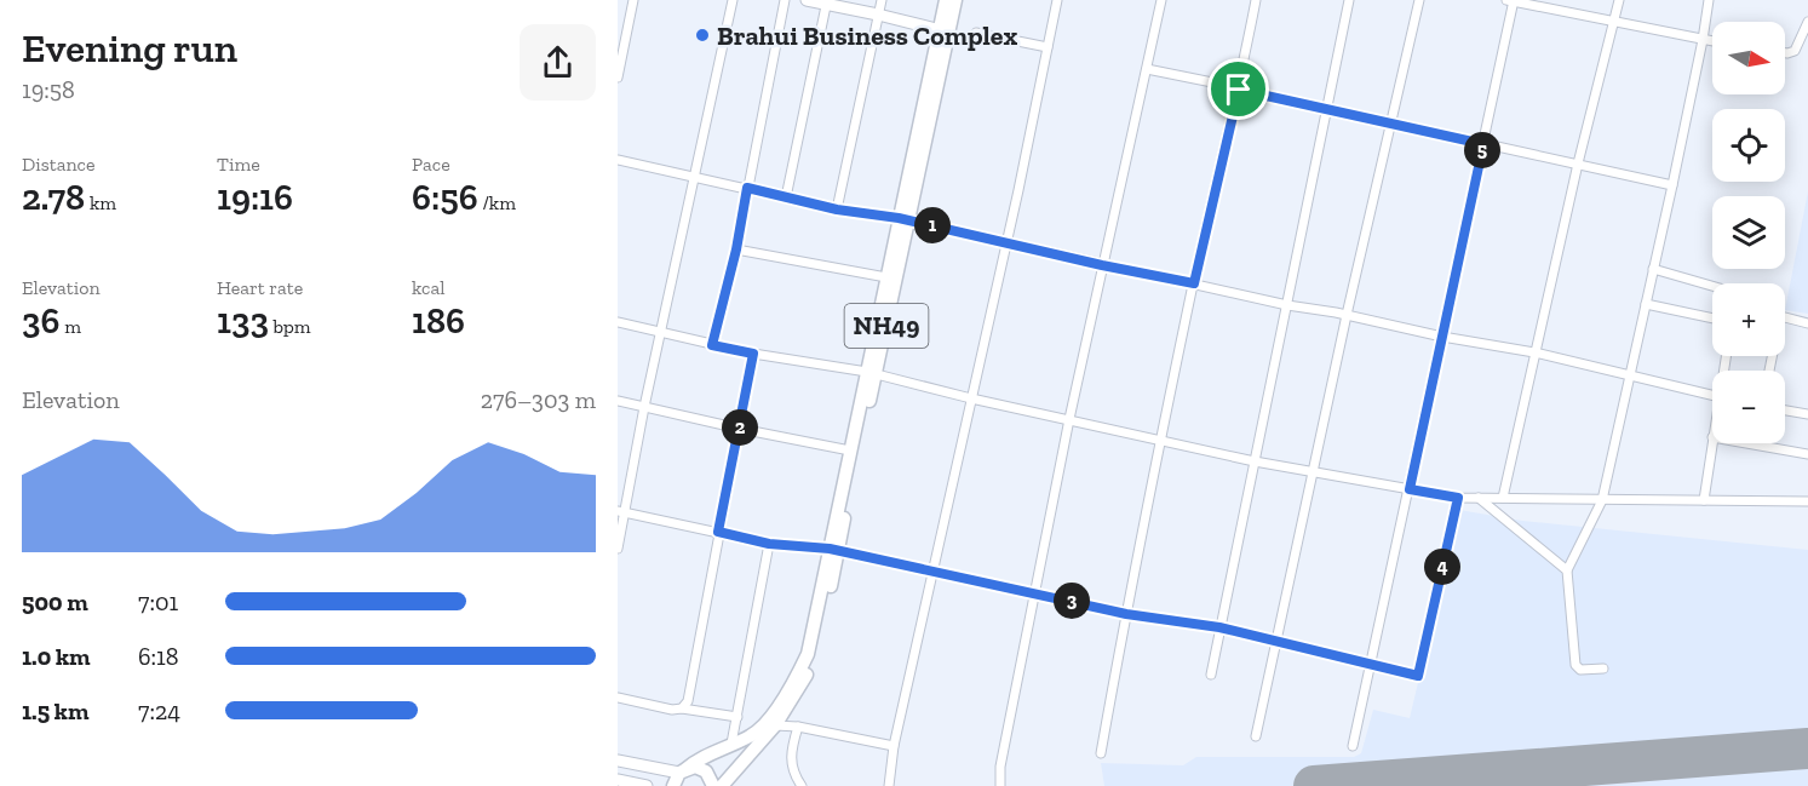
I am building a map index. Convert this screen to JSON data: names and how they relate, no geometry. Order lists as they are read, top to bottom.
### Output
{
  "streets": {
    "highway": ["NH49"]
  },
  "places": ["Brahui Business Complex"],
  "north": "right",
  "page": {
    "heading": ["Evening run", "19:58"],
    "map_buttons": ["+", "−"],
    "stats": [
      ["Distance", "2.78 km"],
      ["Time", "19:16"],
      ["Pace", "6:56 /km"],
      ["Elevation", "36 m"],
      ["Heart rate", "133 bpm"],
      ["kcal", "186"]
    ],
    "pins": [
      "5",
      "1",
      "2",
      "4",
      "3"
    ],
    "chart": ["Elevation", "276–303 m"],
    "list": [
      {
        "name": "500 m",
        "note": "7:01"
      },
      {
        "name": "1.0 km",
        "note": "6:18"
      },
      {
        "name": "1.5 km",
        "note": "7:24"
      }
    ]
  }
}
